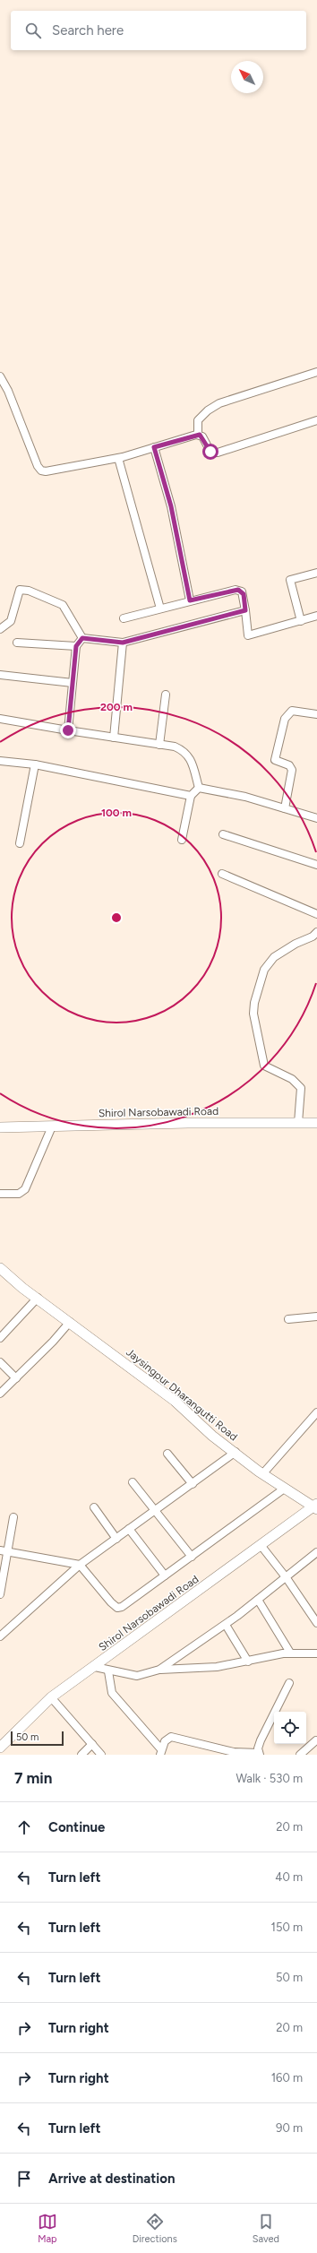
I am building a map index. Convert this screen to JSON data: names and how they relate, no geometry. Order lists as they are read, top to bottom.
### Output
{
  "streets": {
    "main road": ["Shirol Narsobawadi Road", "Jaysingpur Dharangutti Road"]
  },
  "crossings": [
    ["Shirol Narsobawadi Road", "Jaysingpur Dharangutti Road"]
  ],
  "scale_bar": "50 m",
  "north": "top left",
  "page": {
    "search": "Search here",
    "scale": "50 m",
    "heading": ["7 min", "Walk · 530 m"],
    "list": [
      ["Continue", "20 m"],
      ["Turn left", "40 m"],
      ["Turn left", "150 m"],
      ["Turn left", "50 m"],
      ["Turn right", "20 m"],
      ["Turn right", "160 m"],
      ["Turn left", "90 m"],
      "Arrive at destination"
    ],
    "nav": ["Map", "Directions", "Saved"]
  },
  "rings": ["200 m", "100 m"]
}
